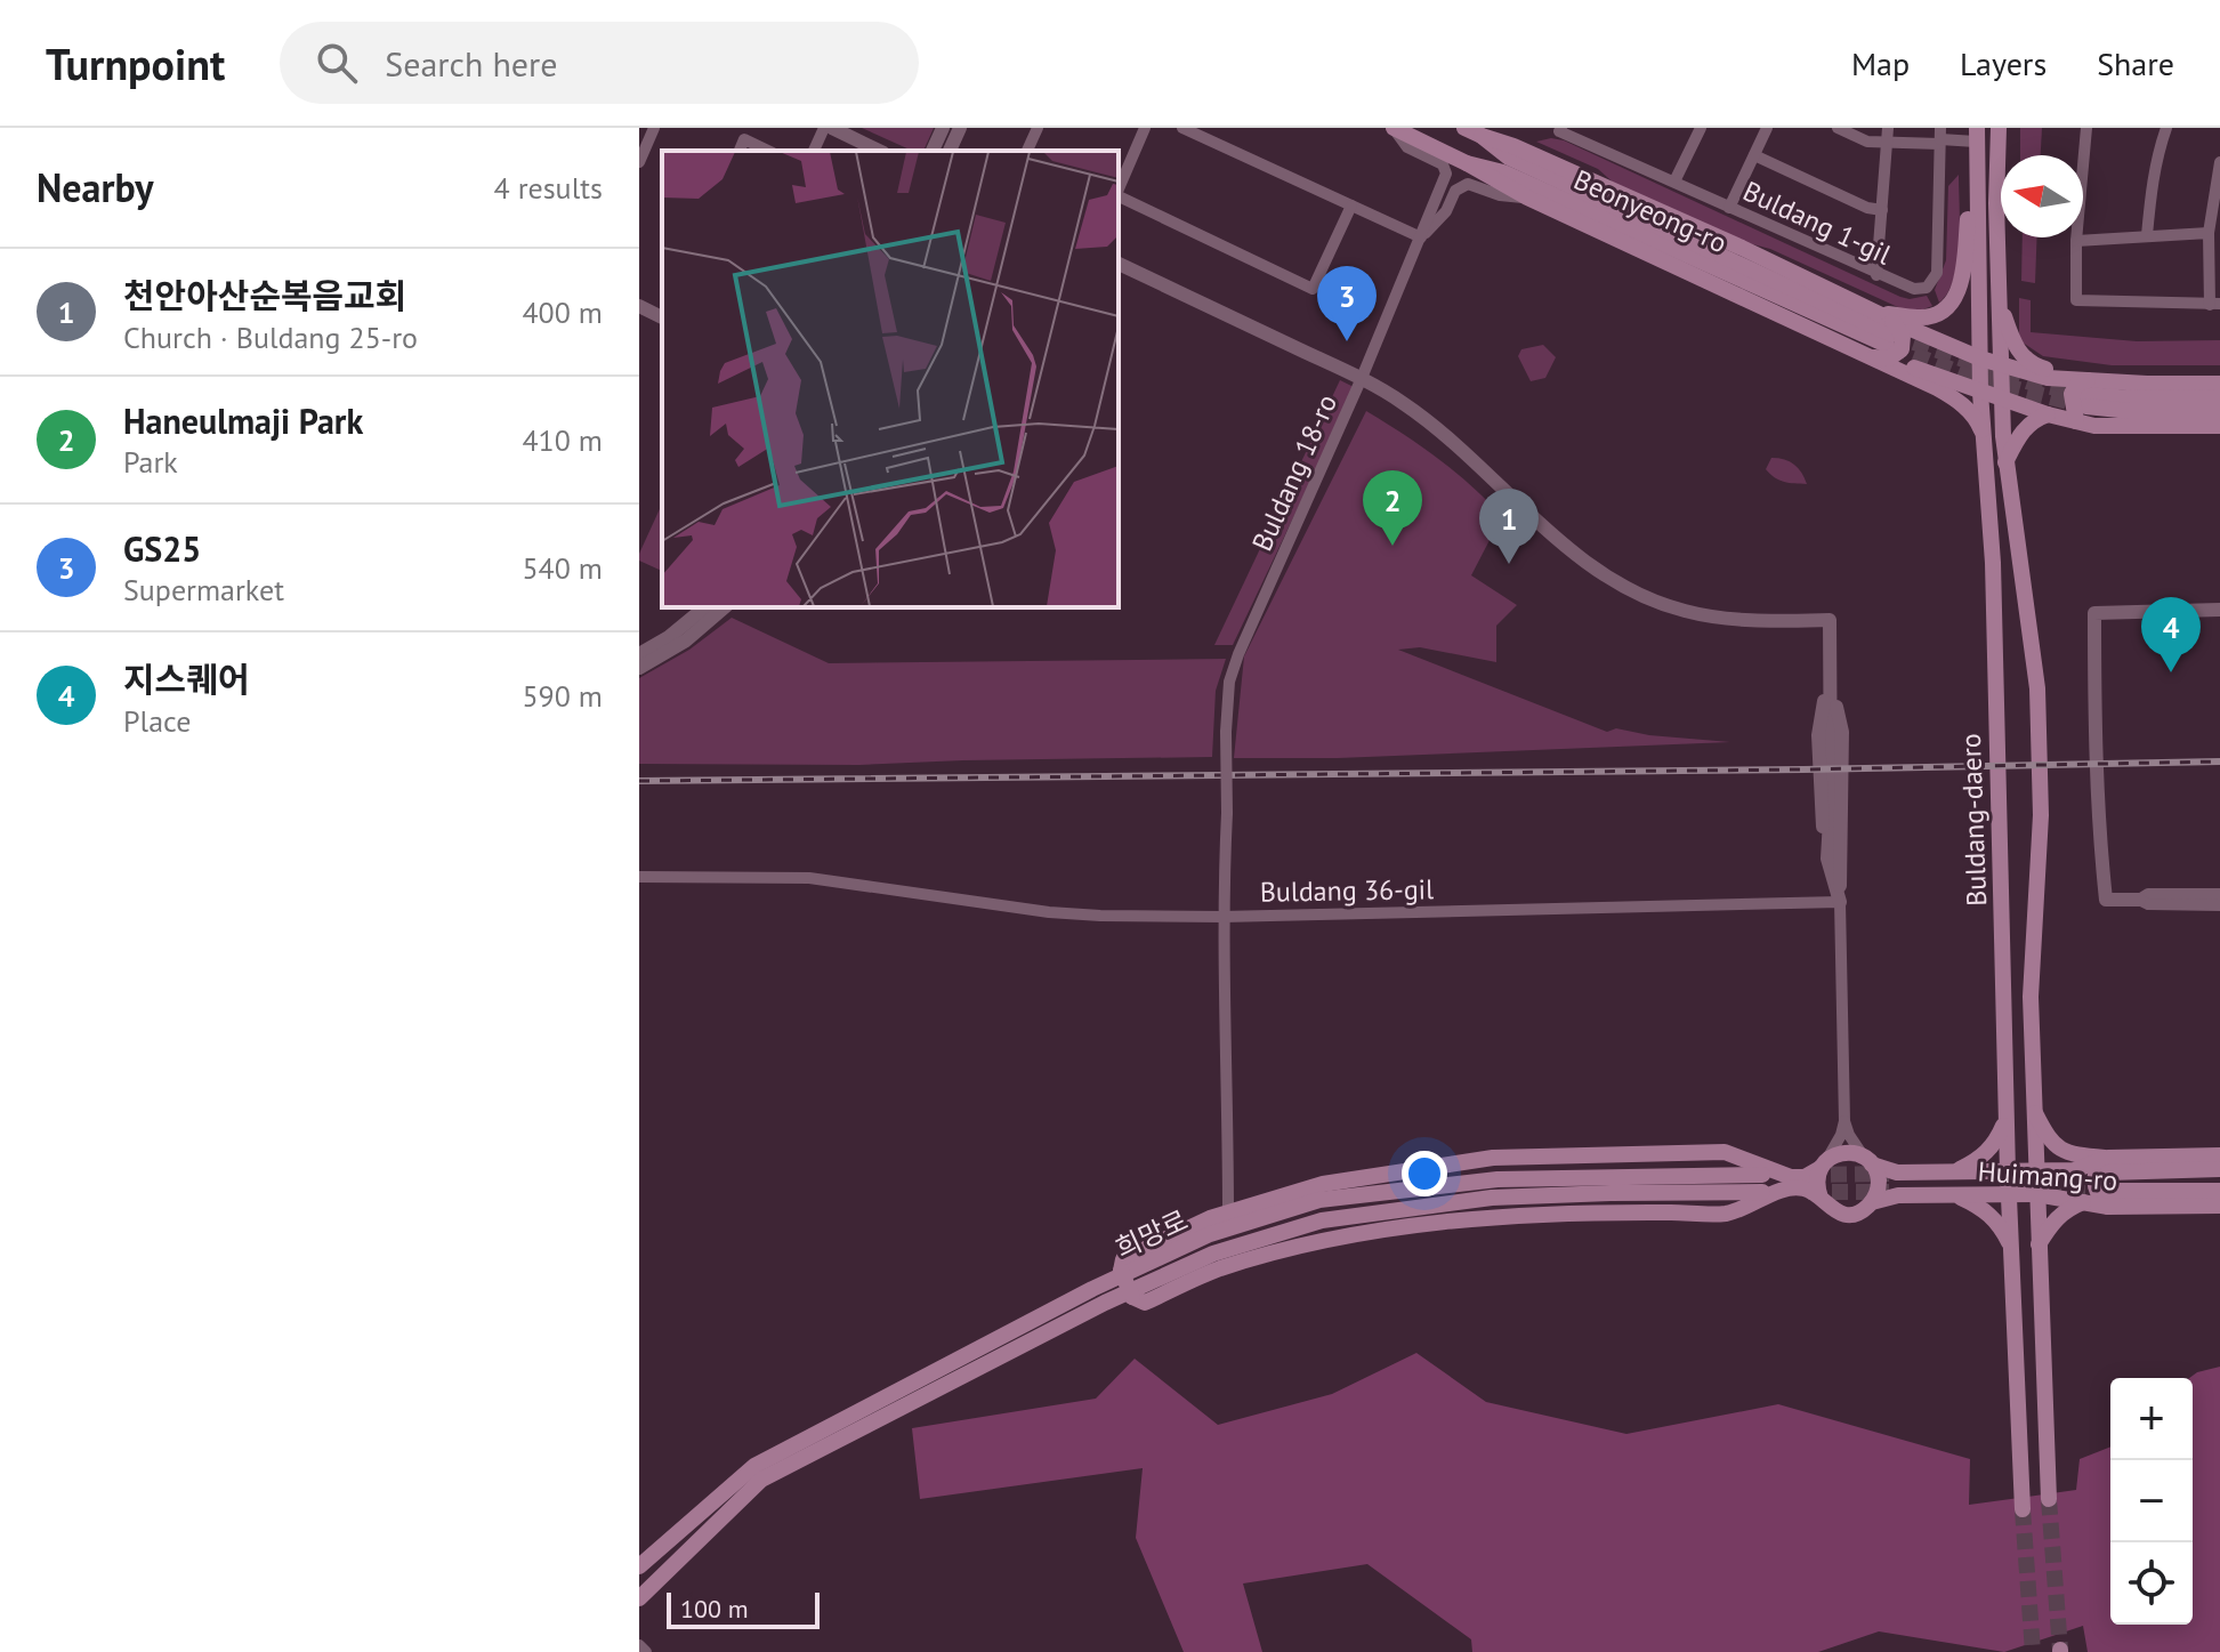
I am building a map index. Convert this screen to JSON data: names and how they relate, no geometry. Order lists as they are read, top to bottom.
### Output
{
  "streets": {
    "main road": [
      "Beonyeong-ro",
      "Buldang-daero",
      "Huimang-ro",
      "희망로"
    ],
    "street": ["Buldang 1-gil", "Buldang 18-ro", "Buldang 36-gil"]
  },
  "crossings": [
    ["Beonyeong-ro", "Buldang 18-ro"],
    ["Buldang 18-ro", "Buldang 36-gil"],
    ["Buldang-daero", "Huimang-ro"]
  ],
  "scale_bar": "100 m",
  "north": "left",
  "page": {
    "header": "Turnpoint",
    "search": "Search here",
    "nav": ["Map", "Layers", "Share"],
    "heading": ["Nearby", "4 results"],
    "list": [
      {
        "mark": "1",
        "name": "천안아산순복음교회",
        "note": "Church · Buldang 25-ro",
        "value": "400 m"
      },
      {
        "mark": "2",
        "name": "Haneulmaji Park",
        "note": "Park",
        "value": "410 m"
      },
      {
        "mark": "3",
        "name": "GS25",
        "note": "Supermarket",
        "value": "540 m"
      },
      {
        "mark": "4",
        "name": "지스퀘어",
        "note": "Place",
        "value": "590 m"
      }
    ],
    "pins": [
      "3",
      "2",
      "1",
      "4"
    ],
    "map_buttons": ["+", "−"],
    "scale": "100 m"
  }
}
